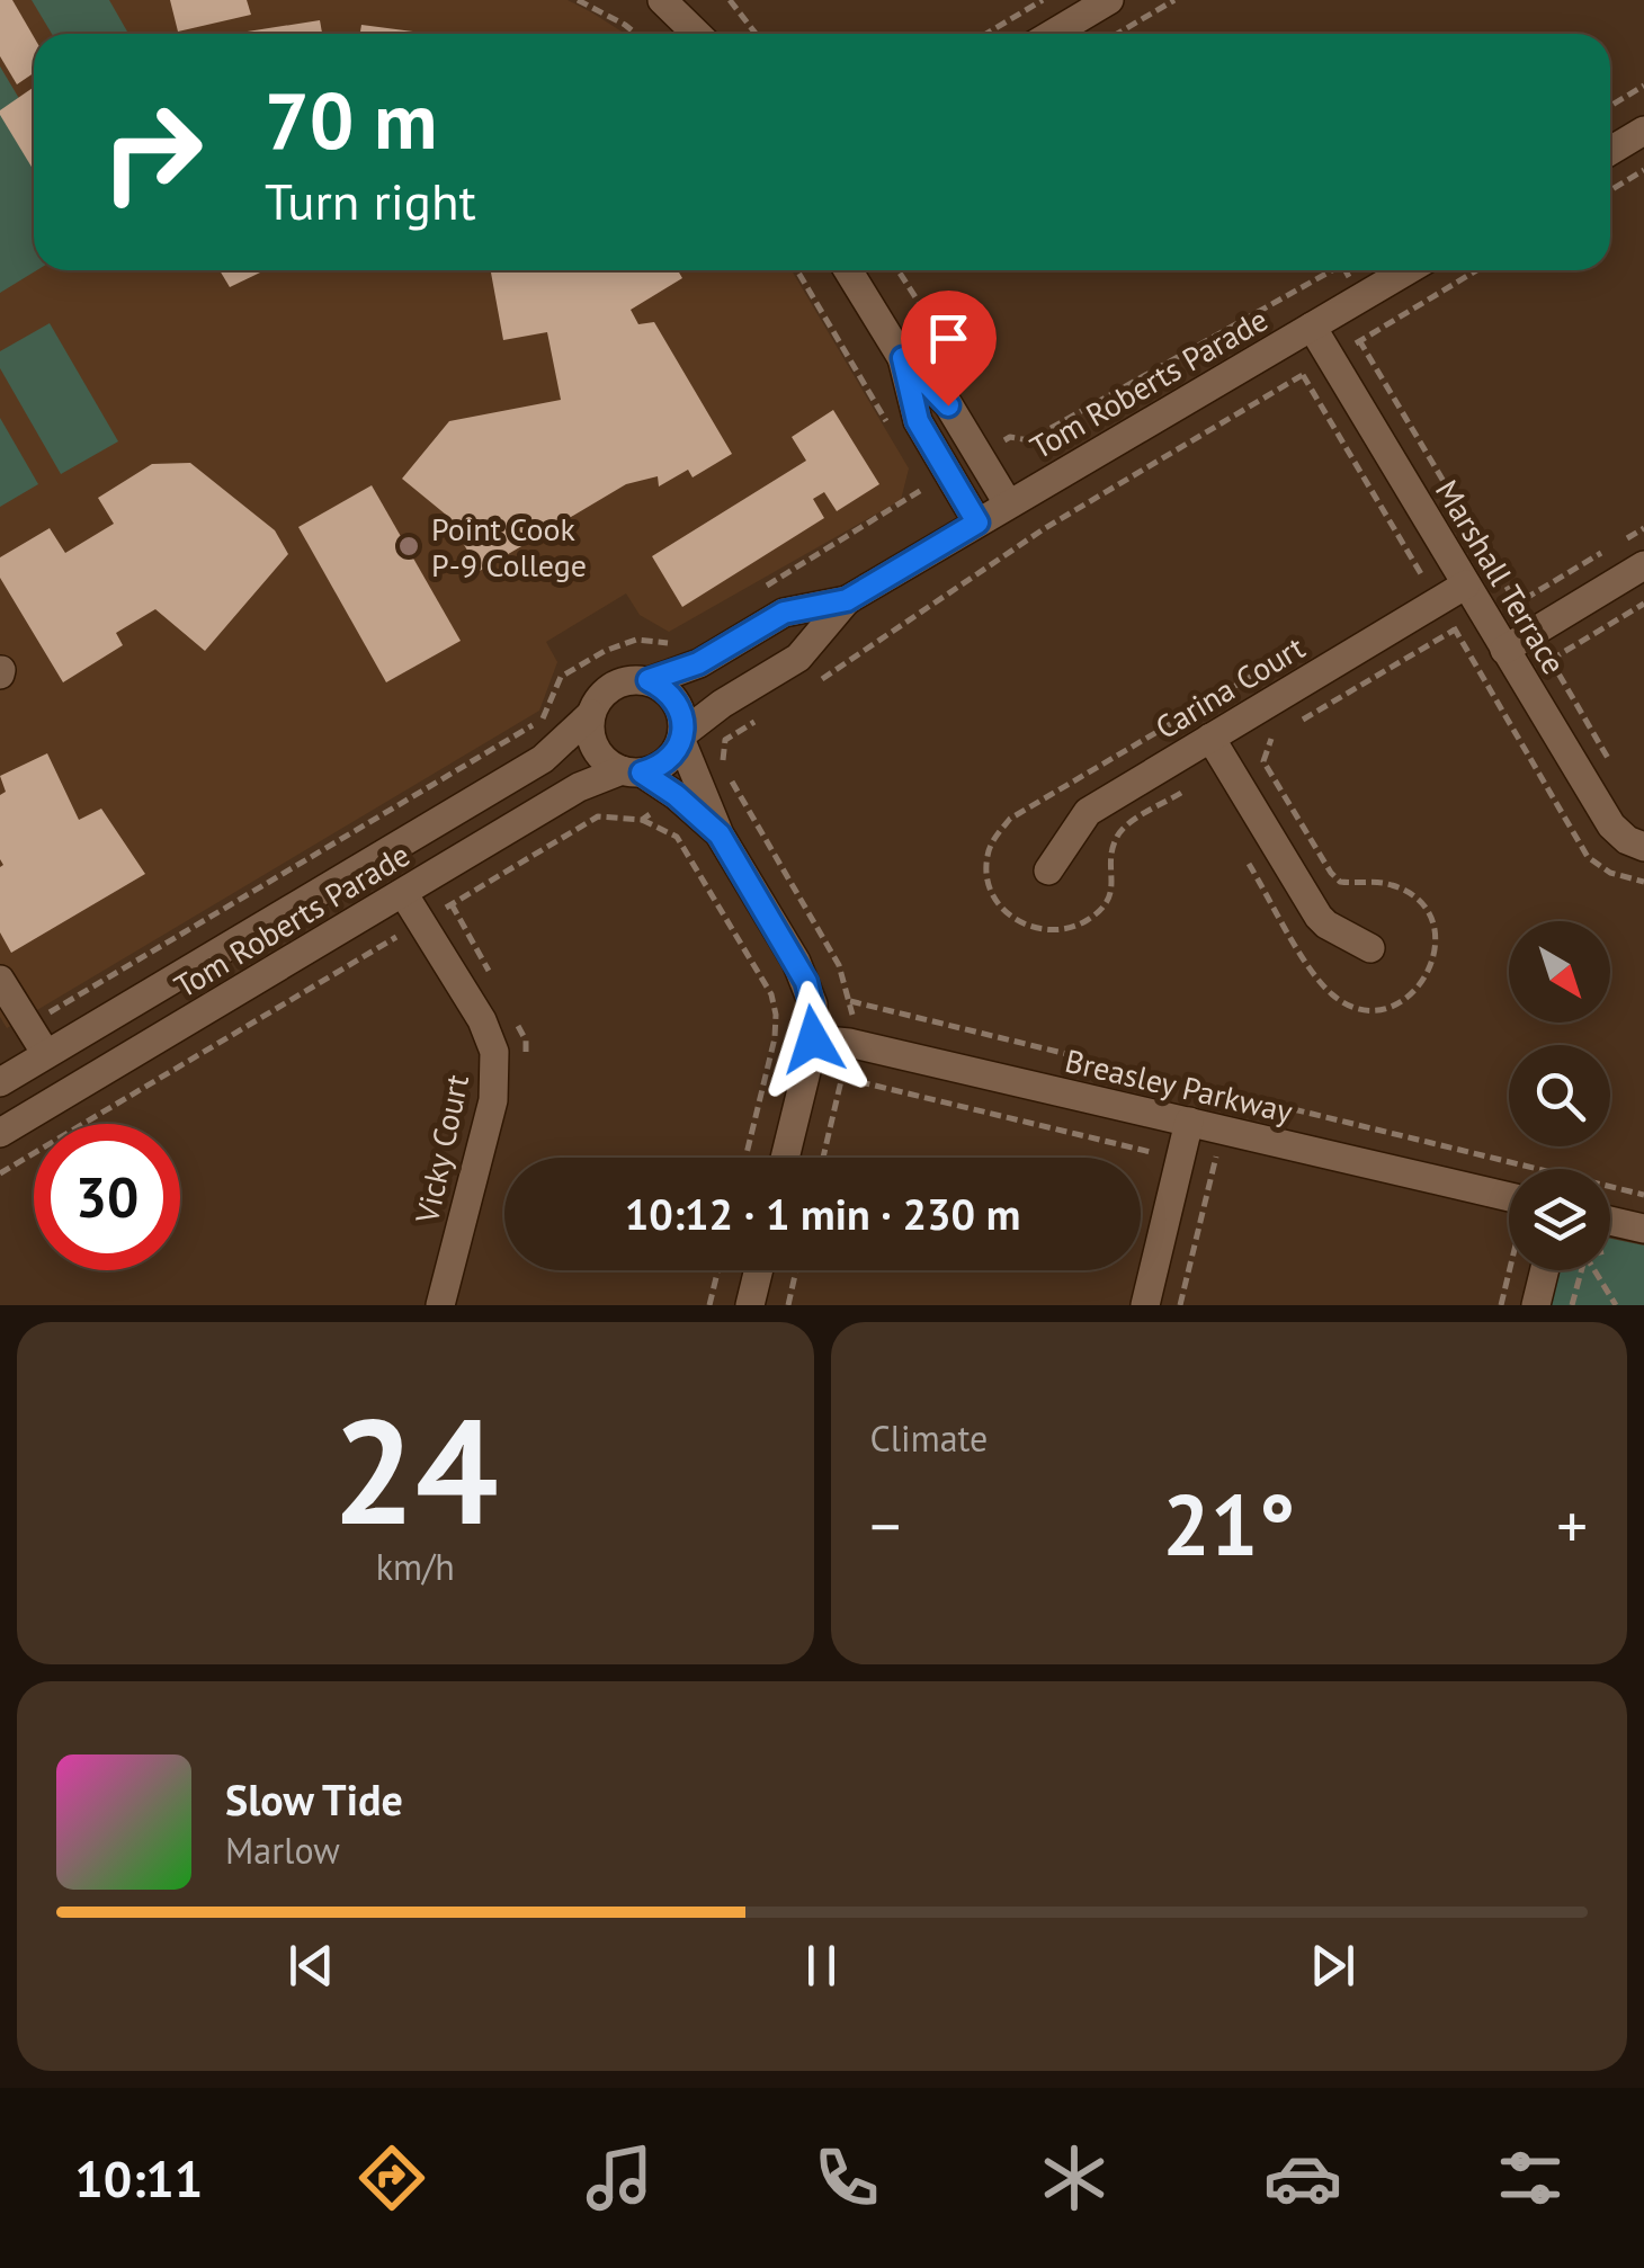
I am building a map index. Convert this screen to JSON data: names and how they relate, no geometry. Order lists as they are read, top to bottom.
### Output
{
  "streets": {
    "street": [
      "Tom Roberts Parade",
      "Marshall Terrace",
      "Carina Court",
      "Breasley Parkway",
      "Vicky Court"
    ]
  },
  "crossings": [
    ["Tom Roberts Parade", "Marshall Terrace"],
    ["Tom Roberts Parade", "Vicky Court"],
    ["Marshall Terrace", "Carina Court"]
  ],
  "places": ["Point Cook P-9 College"],
  "north": "bottom right",
  "page": {
    "turn": ["70 m", "Turn right"],
    "limit": "30",
    "trip": "10:12 · 1 min · 230 m",
    "tile": [
      ["24", "km/h"],
      "Climate"
    ],
    "heat": ["−", "21°", "+"],
    "song": ["Slow Tide", "Marlow"],
    "tabs": "10:11"
  }
}
